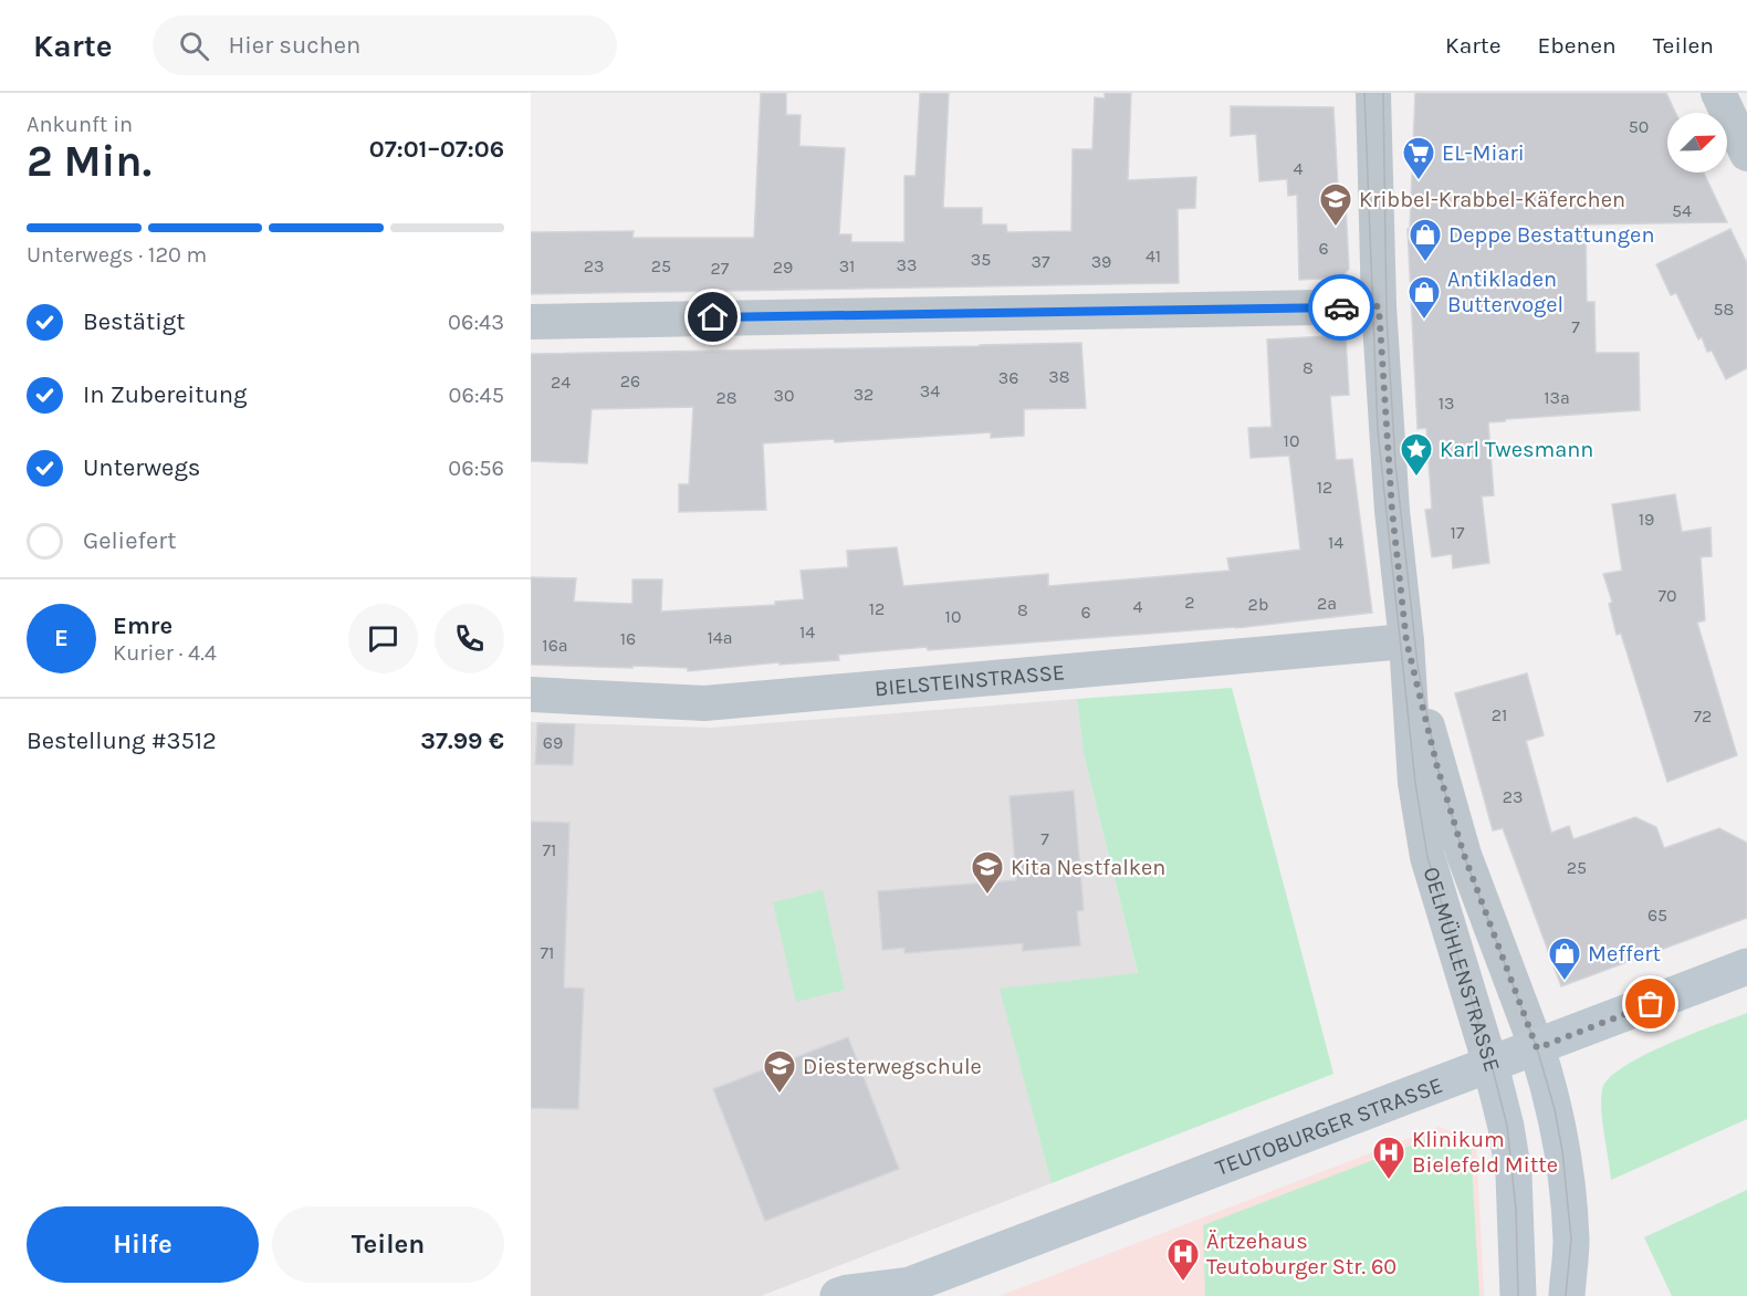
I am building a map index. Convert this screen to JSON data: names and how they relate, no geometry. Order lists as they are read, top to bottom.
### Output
{
  "streets": {
    "street": ["BIELSTEINSTRASSE", "OELMÜHLENSTRASSE", "TEUTOBURGER STRASSE"]
  },
  "crossings": [
    ["BIELSTEINSTRASSE", "OELMÜHLENSTRASSE"],
    ["OELMÜHLENSTRASSE", "TEUTOBURGER STRASSE"]
  ],
  "places": {
    "supermarket": ["EL-Miari"],
    "school or university": ["Kribbel-Krabbel-Käferchen", "Kita Nestfalken", "Diesterwegschule"],
    "shop": ["Deppe Bestattungen", "Antikladen Buttervogel", "Meffert"],
    "place": ["Karl Twesmann"],
    "hospital": ["Klinikum Bielefeld Mitte", "Ärtzehaus Teutoburger Str. 60"]
  },
  "house_numbers": [
    "50",
    "4",
    "54",
    "6",
    "41",
    "35",
    "37",
    "39",
    "33",
    "23",
    "25",
    "31",
    "29",
    "27",
    "58",
    "7",
    "8",
    "38",
    "36",
    "26",
    "24",
    "34",
    "32",
    "30",
    "28",
    "13a",
    "13",
    "10",
    "12",
    "19",
    "17",
    "14",
    "70",
    "2",
    "2a",
    "2b",
    "4",
    "12",
    "8",
    "6",
    "10",
    "14",
    "14a",
    "16",
    "16a",
    "21",
    "72",
    "69",
    "23",
    "7",
    "71",
    "25",
    "65",
    "71"
  ],
  "north": "top right",
  "page": {
    "header": "Karte",
    "search": "Hier suchen",
    "nav": ["Karte", "Ebenen", "Teilen"],
    "heading": ["2 Min.", "Ankunft in", "07:01–07:06"],
    "panel": [
      "Emre",
      "Kurier · 4.4",
      "Bestellung #3512",
      "37.99 €"
    ],
    "bar": "Unterwegs · 120 m",
    "list": [
      ["Bestätigt", "06:43"],
      ["In Zubereitung", "06:45"],
      ["Unterwegs", "06:56"],
      "Geliefert"
    ],
    "round": "E",
    "buttons": ["Hilfe", "Teilen"]
  }
}
